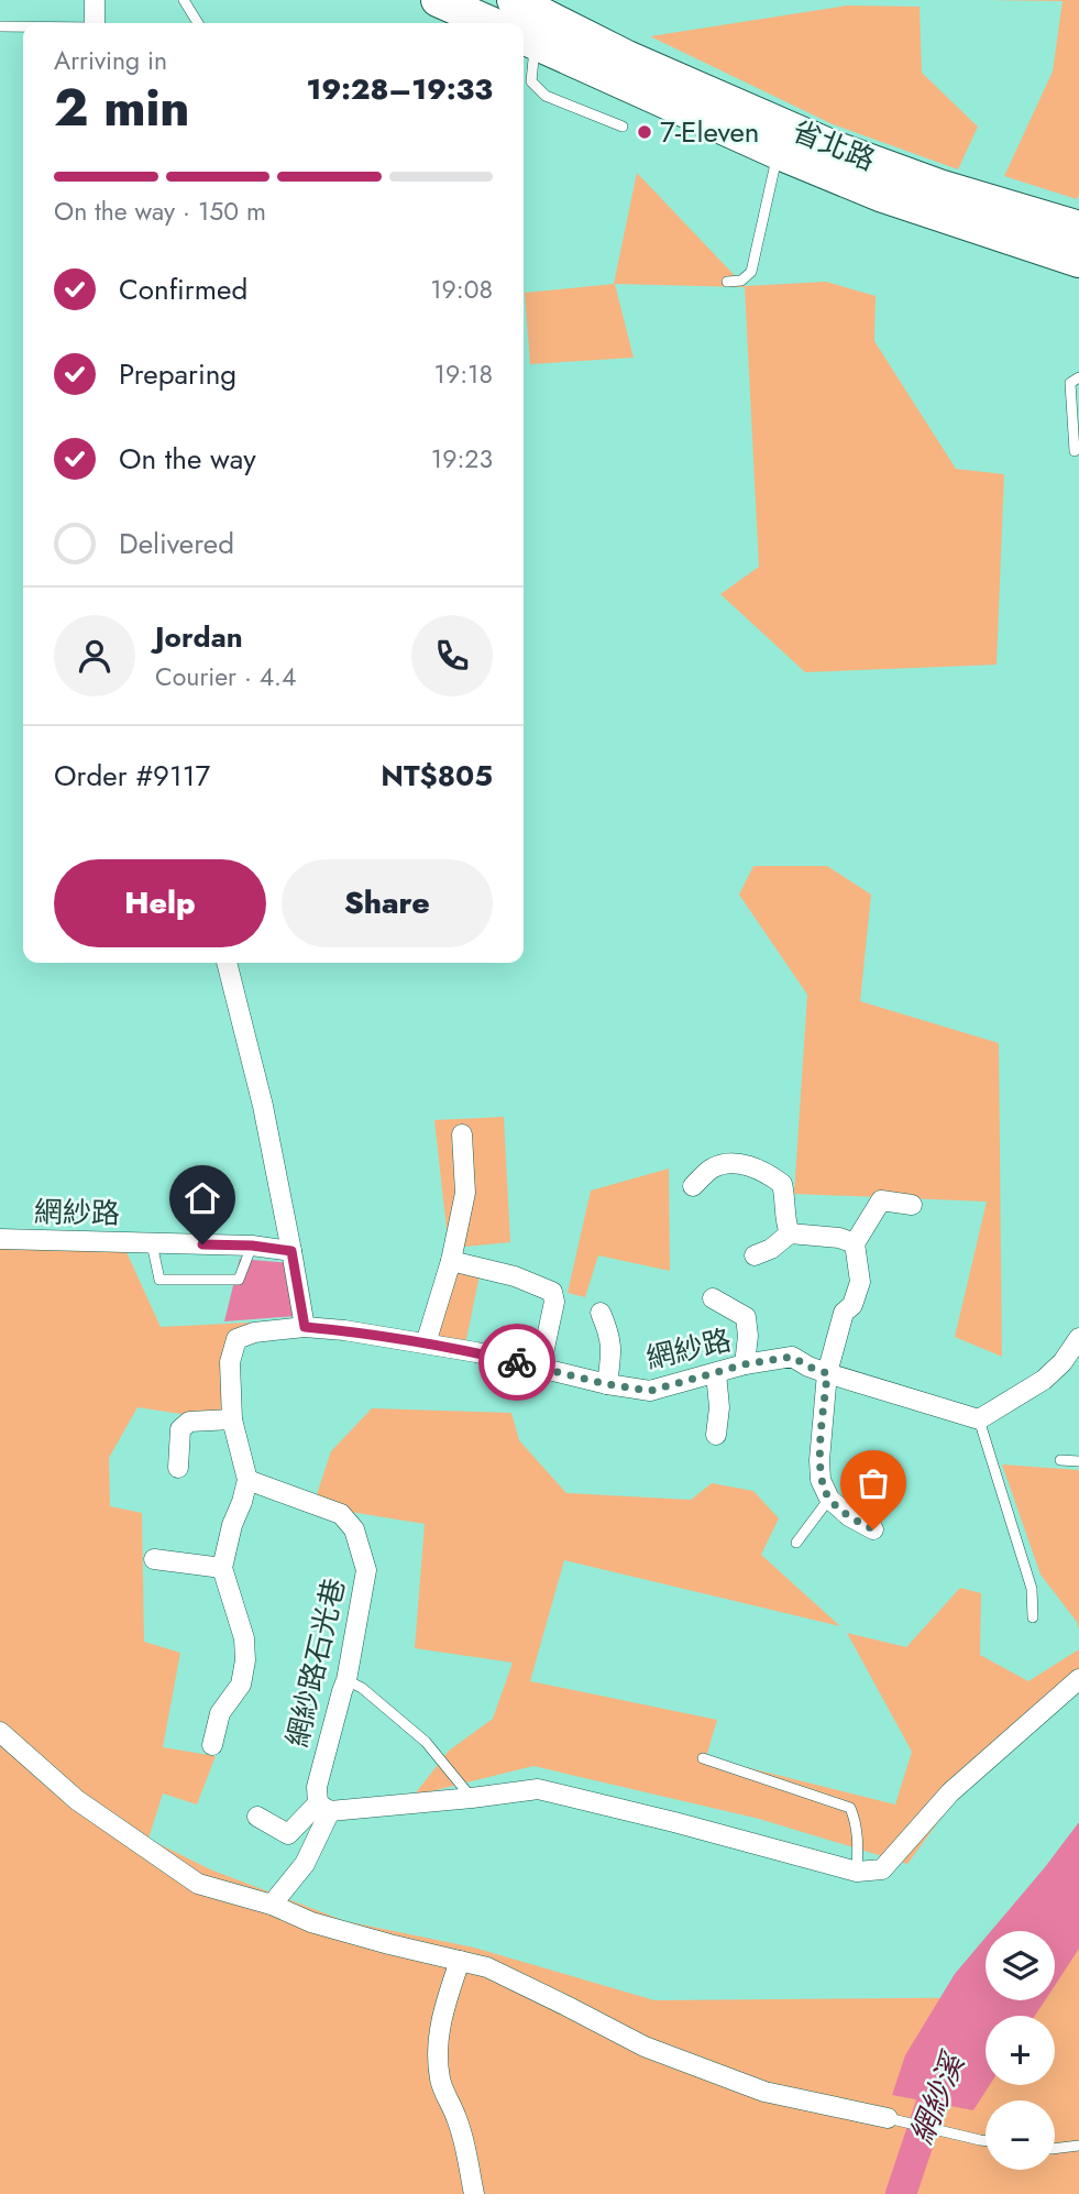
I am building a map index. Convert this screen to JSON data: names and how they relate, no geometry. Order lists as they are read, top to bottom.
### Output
{
  "streets": {
    "main road": ["省北路"],
    "street": ["網紗路", "網紗路石光巷"]
  },
  "water": ["網紗溪"],
  "places": ["7-Eleven"],
  "page": {
    "heading": ["2 min", "Arriving in", "19:28–19:33"],
    "panel": [
      "Jordan",
      "Courier · 4.4",
      "Order #9117",
      "NT$805"
    ],
    "bar": "On the way · 150 m",
    "list": [
      ["Confirmed", "19:08"],
      ["Preparing", "19:18"],
      ["On the way", "19:23"],
      "Delivered"
    ],
    "buttons": ["Help", "Share"],
    "map_buttons": ["+", "−"]
  }
}
